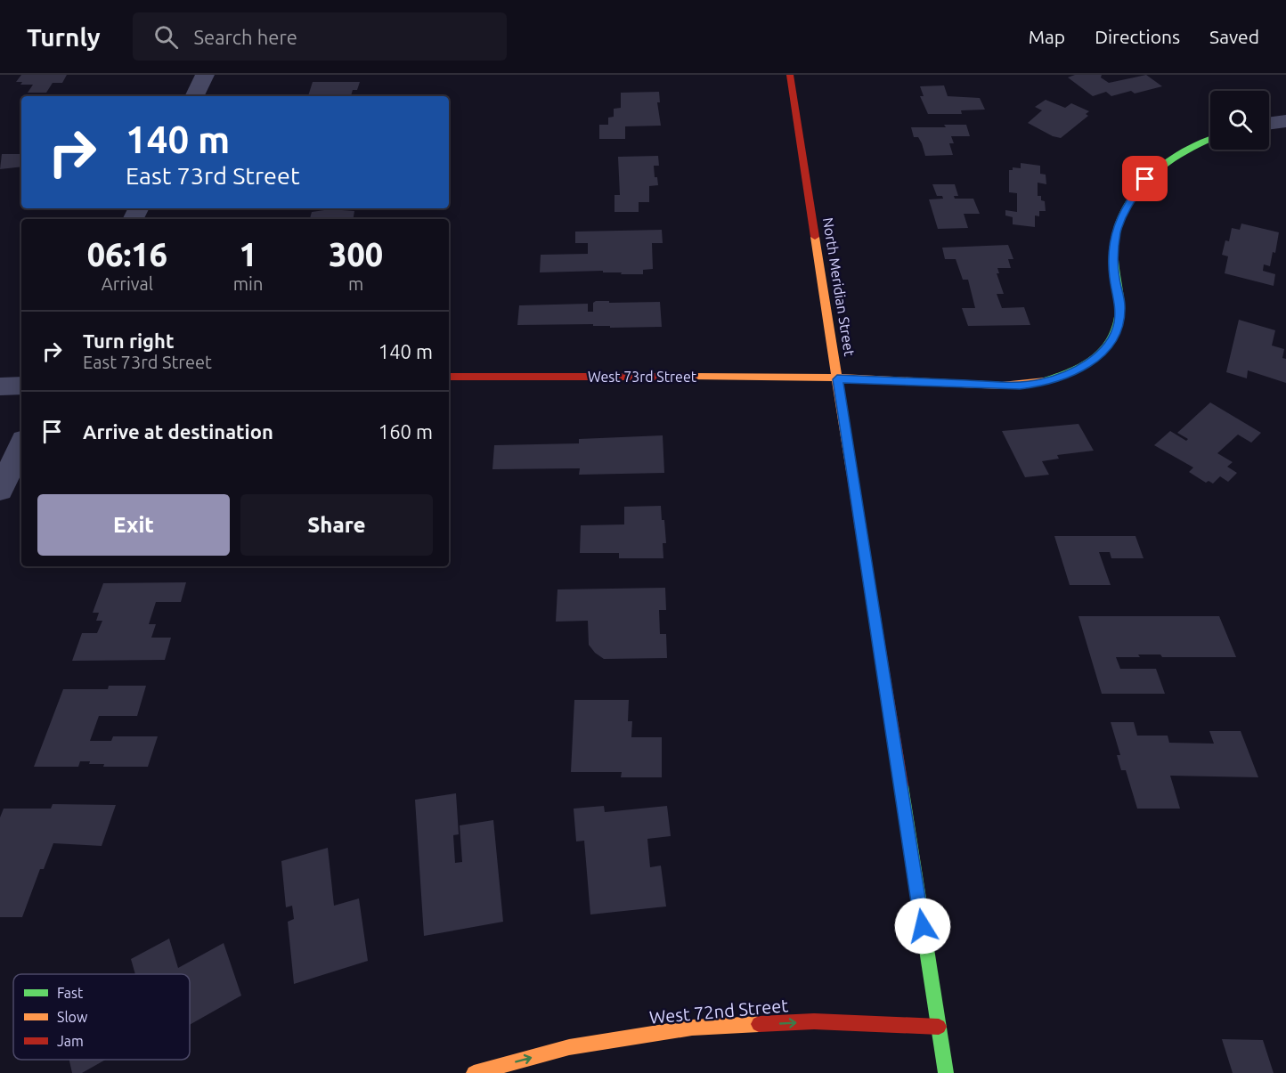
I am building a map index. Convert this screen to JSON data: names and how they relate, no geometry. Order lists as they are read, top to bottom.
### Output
{
  "streets": {
    "street": ["North Meridian Street", "West 73rd Street", "West 72nd Street"]
  },
  "crossings": [
    ["North Meridian Street", "West 73rd Street"],
    ["North Meridian Street", "West 72nd Street"]
  ],
  "one_way": ["West 72nd Street"],
  "legend": ["Fast", "Slow", "Jam"],
  "page": {
    "header": "Turnly",
    "search": "Search here",
    "nav": ["Map", "Directions", "Saved"],
    "turn": ["140 m", "East 73rd Street"],
    "eta": [
      "06:16",
      "Arrival",
      "1",
      "min",
      "300",
      "m"
    ],
    "list": [
      {
        "name": "Turn right",
        "note": "East 73rd Street",
        "value": "140 m"
      },
      {
        "name": "Arrive at destination",
        "value": "160 m"
      }
    ],
    "buttons": ["Exit", "Share"]
  }
}
